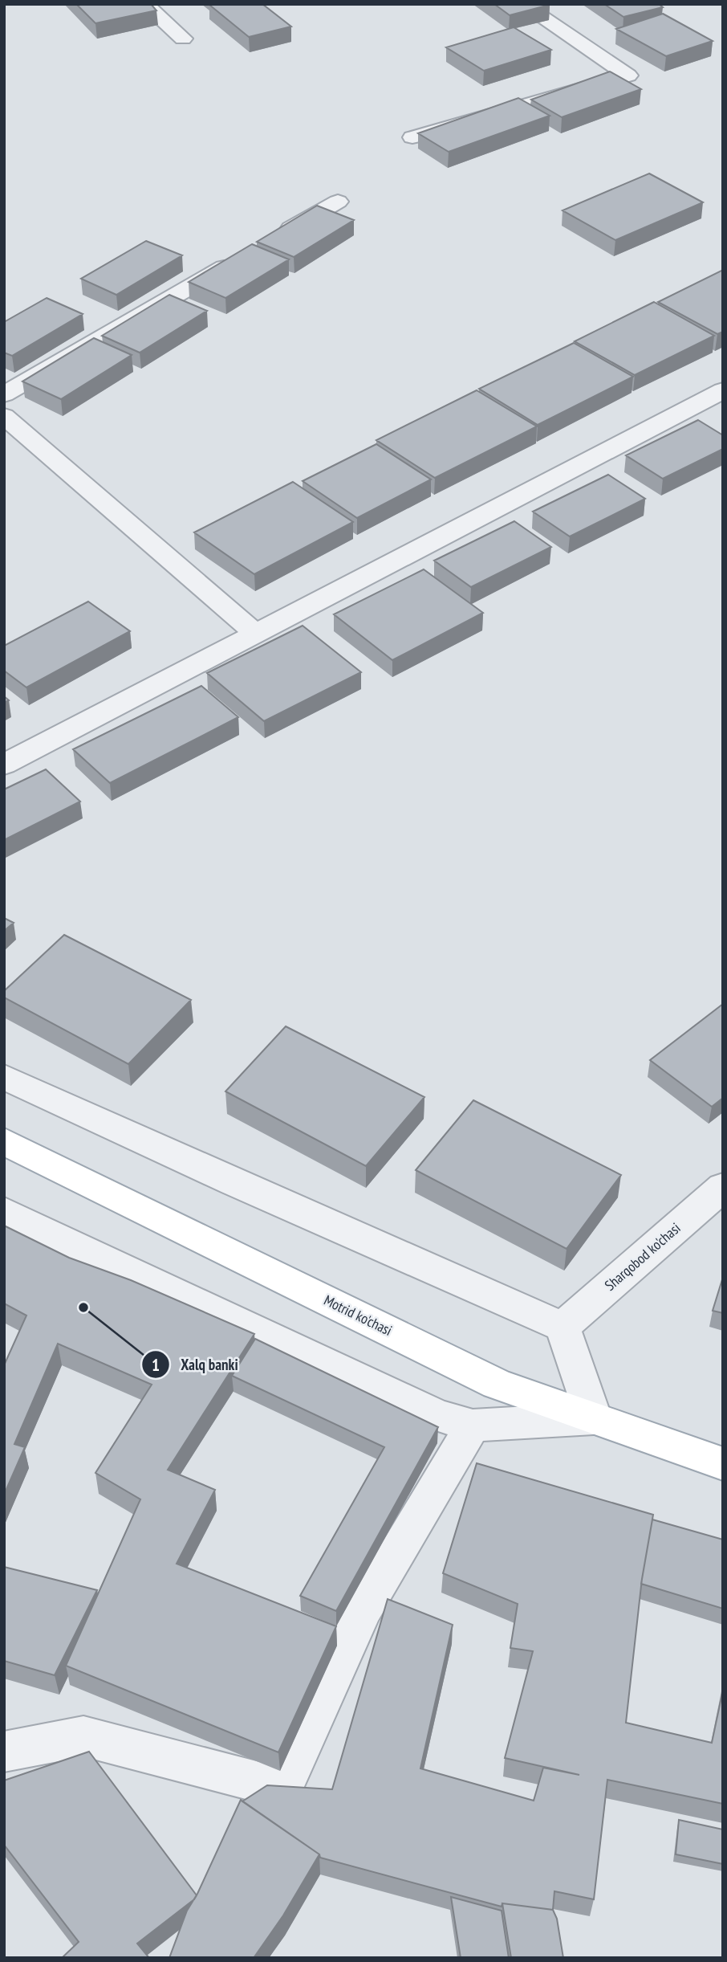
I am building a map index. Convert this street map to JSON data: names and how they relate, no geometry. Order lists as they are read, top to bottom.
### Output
{
  "streets": {
    "main road": ["Motrid ko'chasi"],
    "street": ["Sharqobod ko'chasi"]
  },
  "places": ["Xalq banki"]
}
